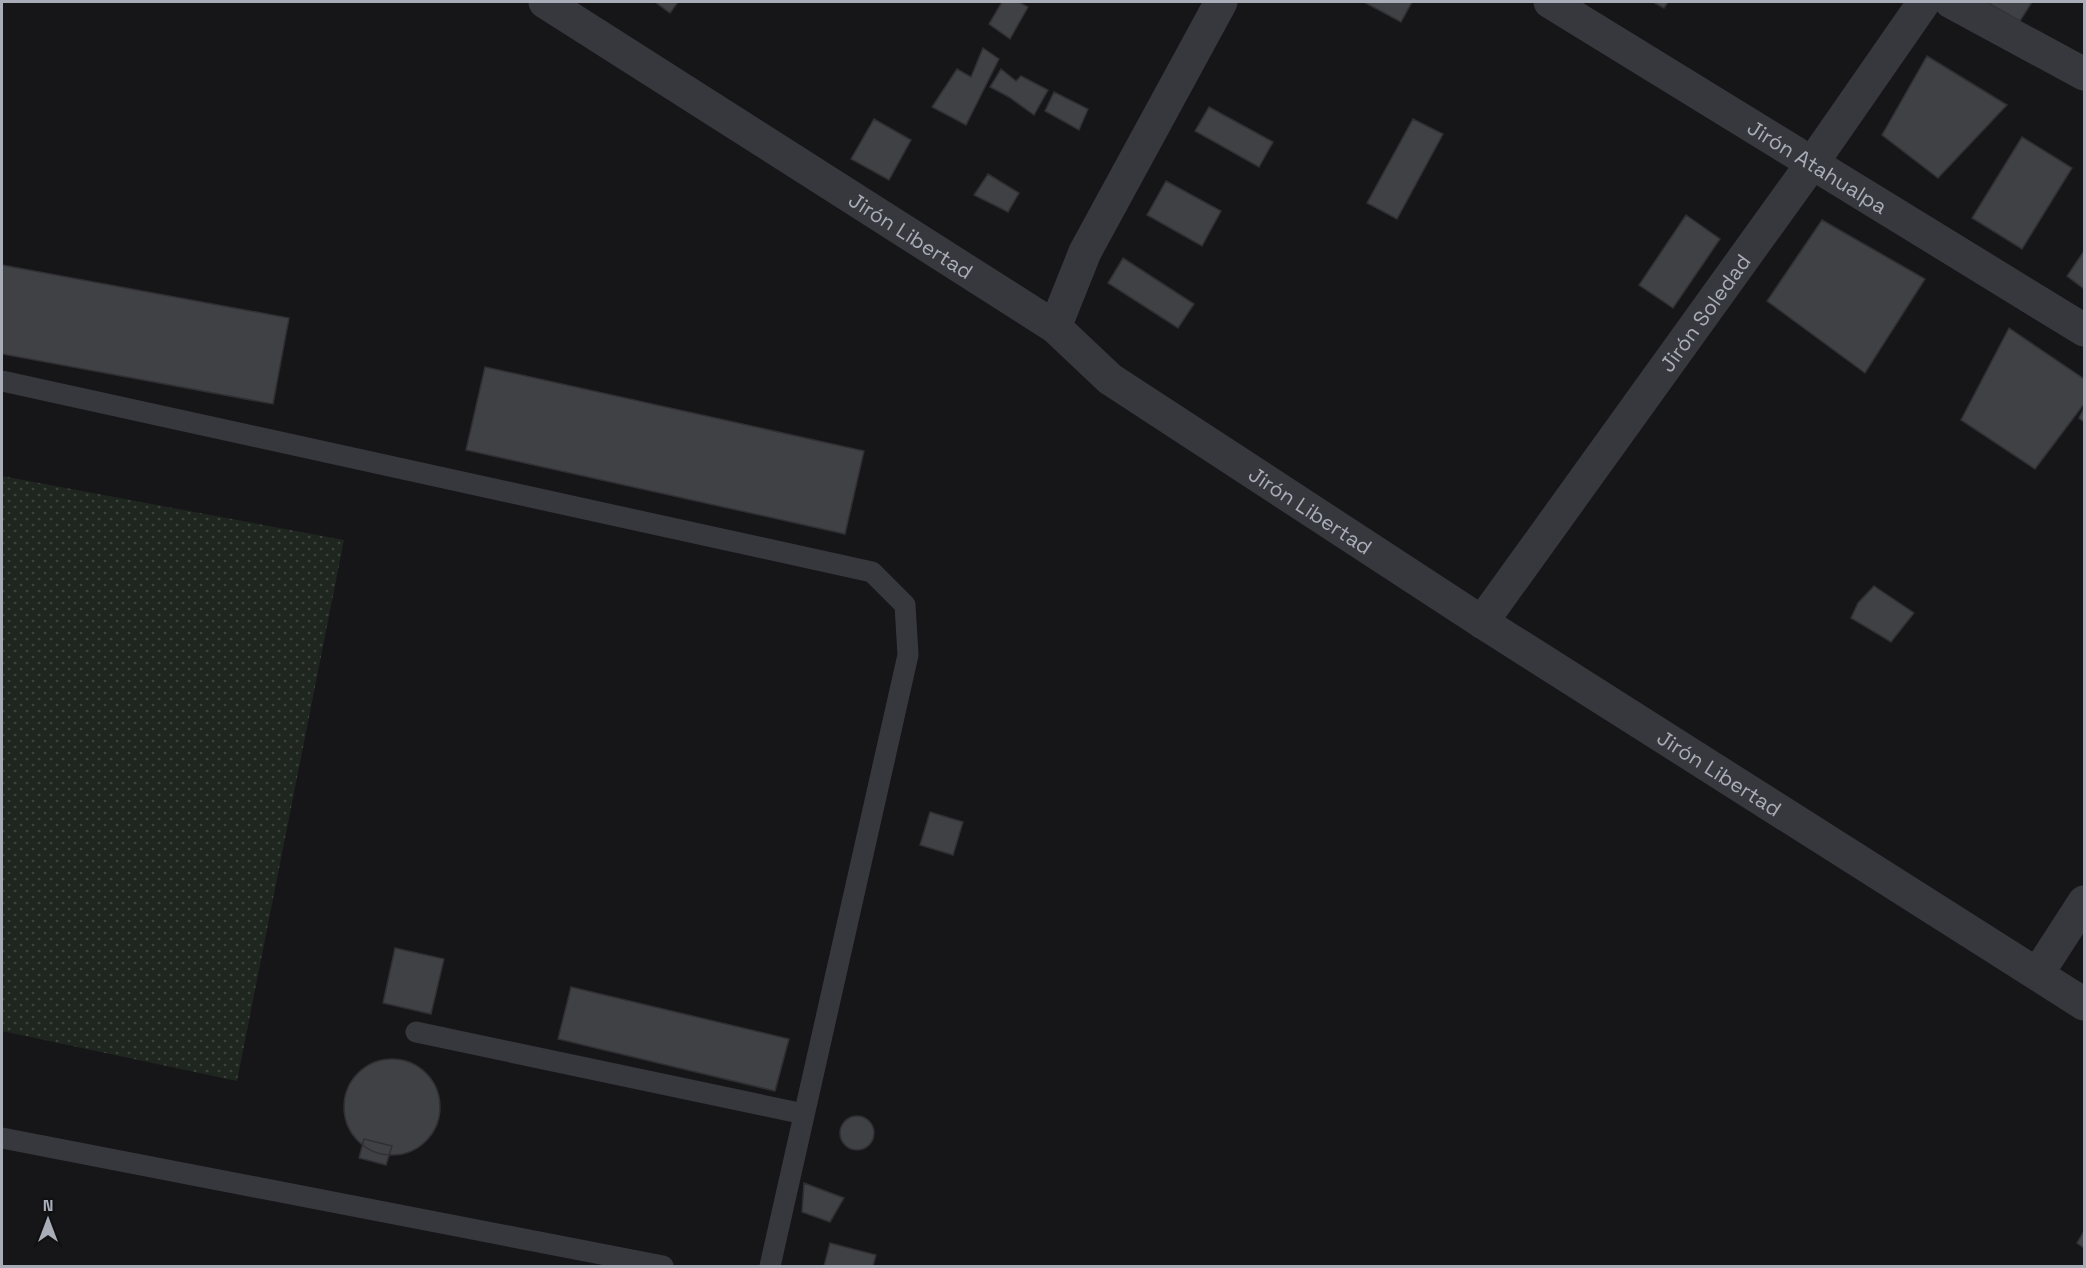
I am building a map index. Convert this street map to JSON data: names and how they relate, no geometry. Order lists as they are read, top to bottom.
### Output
{
  "streets": {
    "street": ["Jirón Atahualpa", "Jirón Libertad", "Jirón Soledad"]
  },
  "crossings": [
    ["Jirón Atahualpa", "Jirón Soledad"],
    ["Jirón Libertad", "Jirón Soledad"]
  ],
  "north": "top"
}
